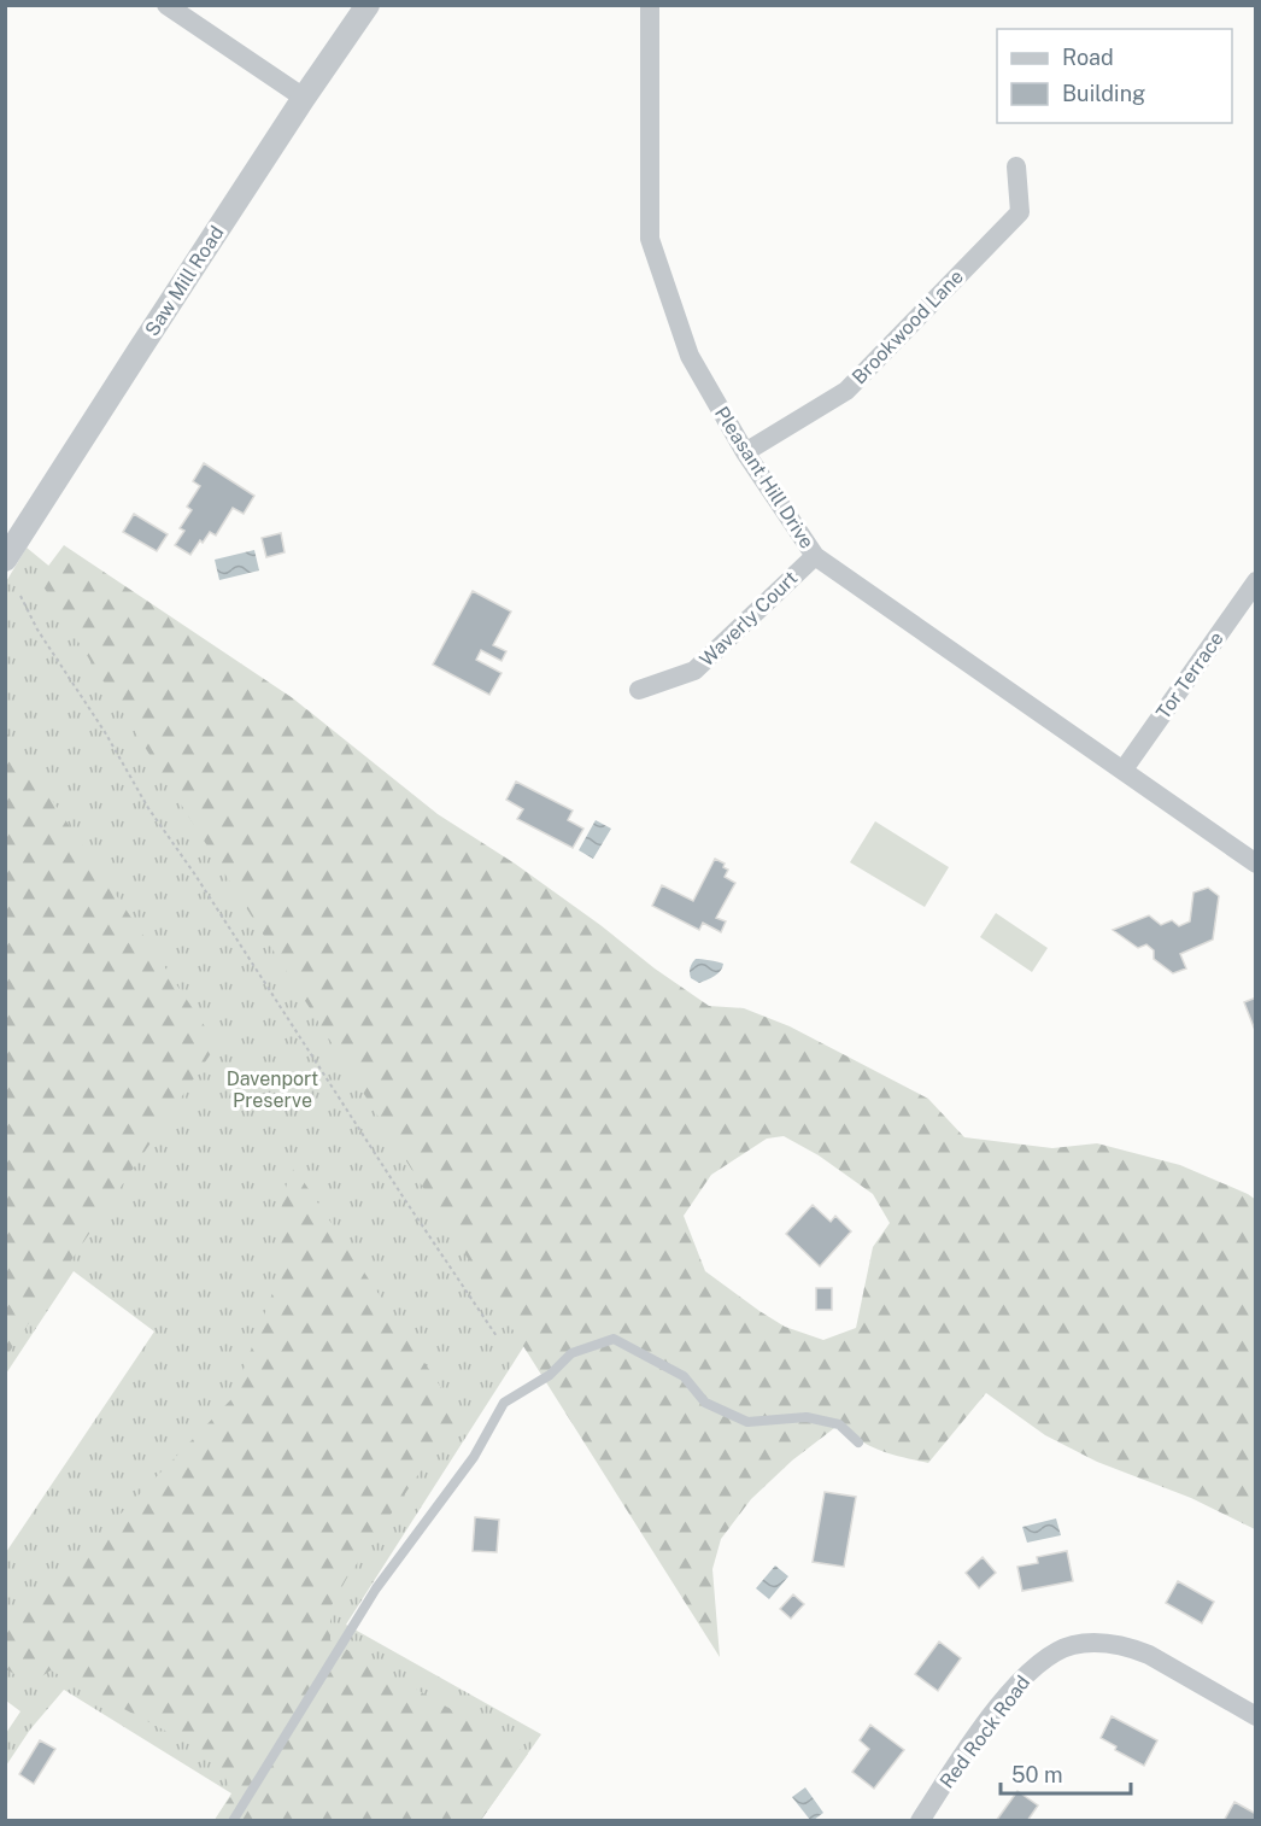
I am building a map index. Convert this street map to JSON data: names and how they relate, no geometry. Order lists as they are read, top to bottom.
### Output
{
  "streets": {
    "street": [
      "Saw Mill Road",
      "Brookwood Lane",
      "Pleasant Hill Drive",
      "Waverly Court",
      "Tor Terrace",
      "Red Rock Road"
    ]
  },
  "crossings": [
    ["Brookwood Lane", "Pleasant Hill Drive"],
    ["Pleasant Hill Drive", "Waverly Court"],
    ["Pleasant Hill Drive", "Tor Terrace"]
  ],
  "parks": ["Davenport Preserve"],
  "legend": ["Road", "Building"],
  "scale_bar": "50 m"
}
